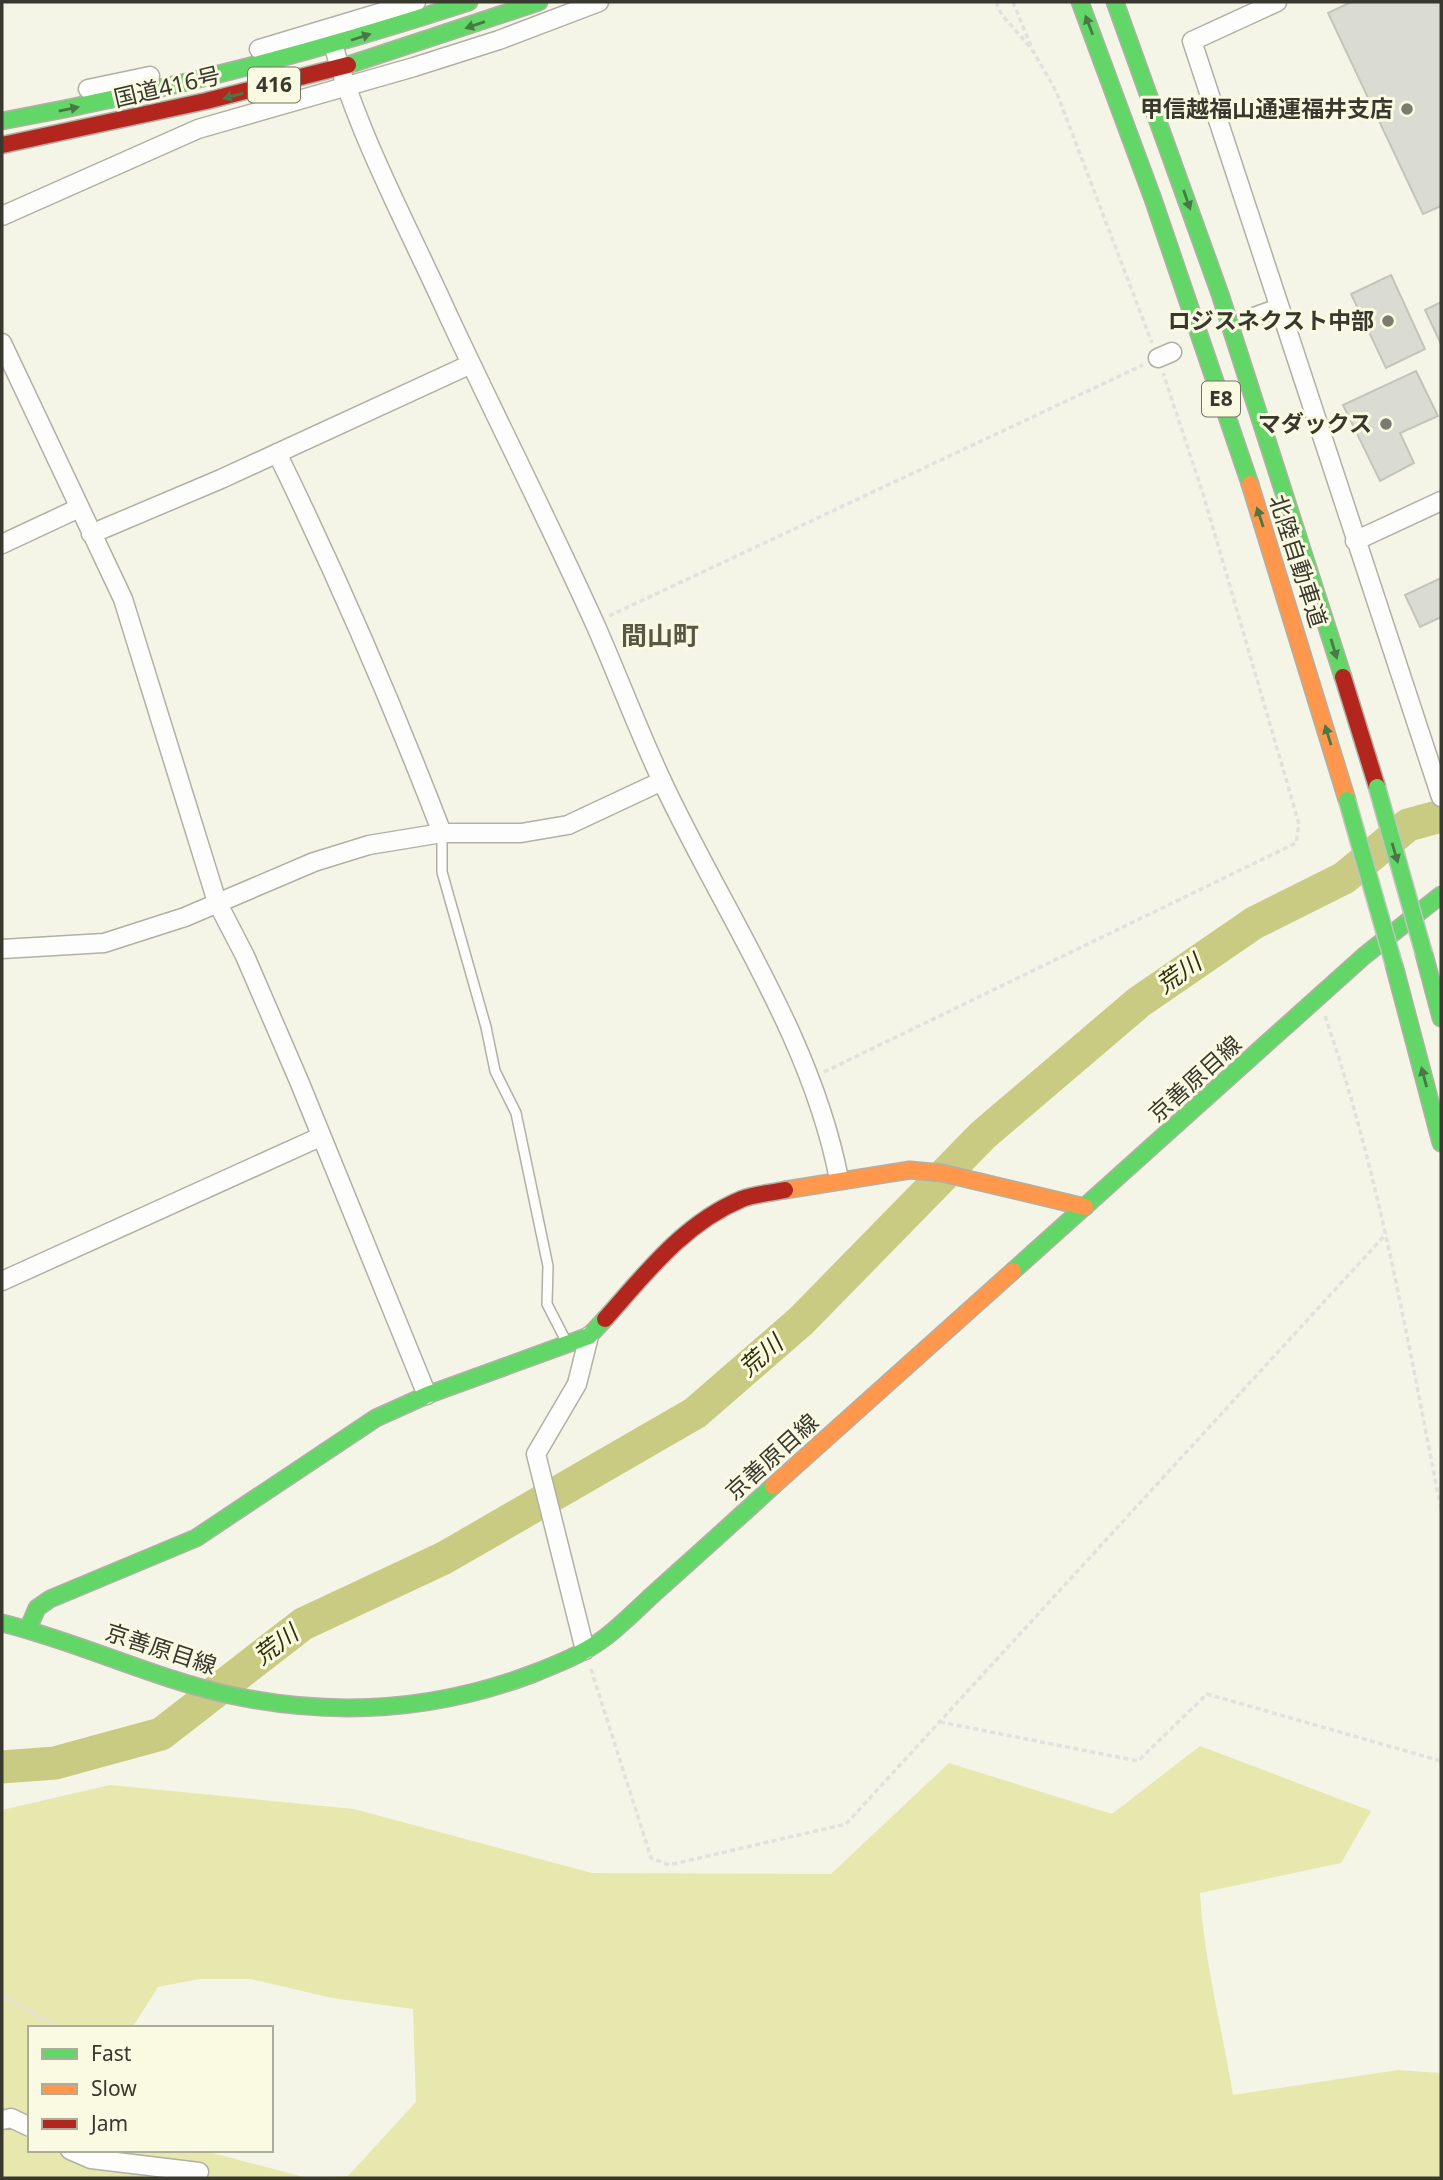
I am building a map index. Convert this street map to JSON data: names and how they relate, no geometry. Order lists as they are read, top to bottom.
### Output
{
  "streets": {
    "main road": [
      "416",
      "国道416号",
      "E8",
      "北陸自動車道",
      "京善原目線"
    ]
  },
  "districts": ["間山町"],
  "water": ["荒川"],
  "places": ["甲信越福山通運福井支店", "ロジスネクスト中部", "マダックス"],
  "legend": ["Fast", "Slow", "Jam"]
}
